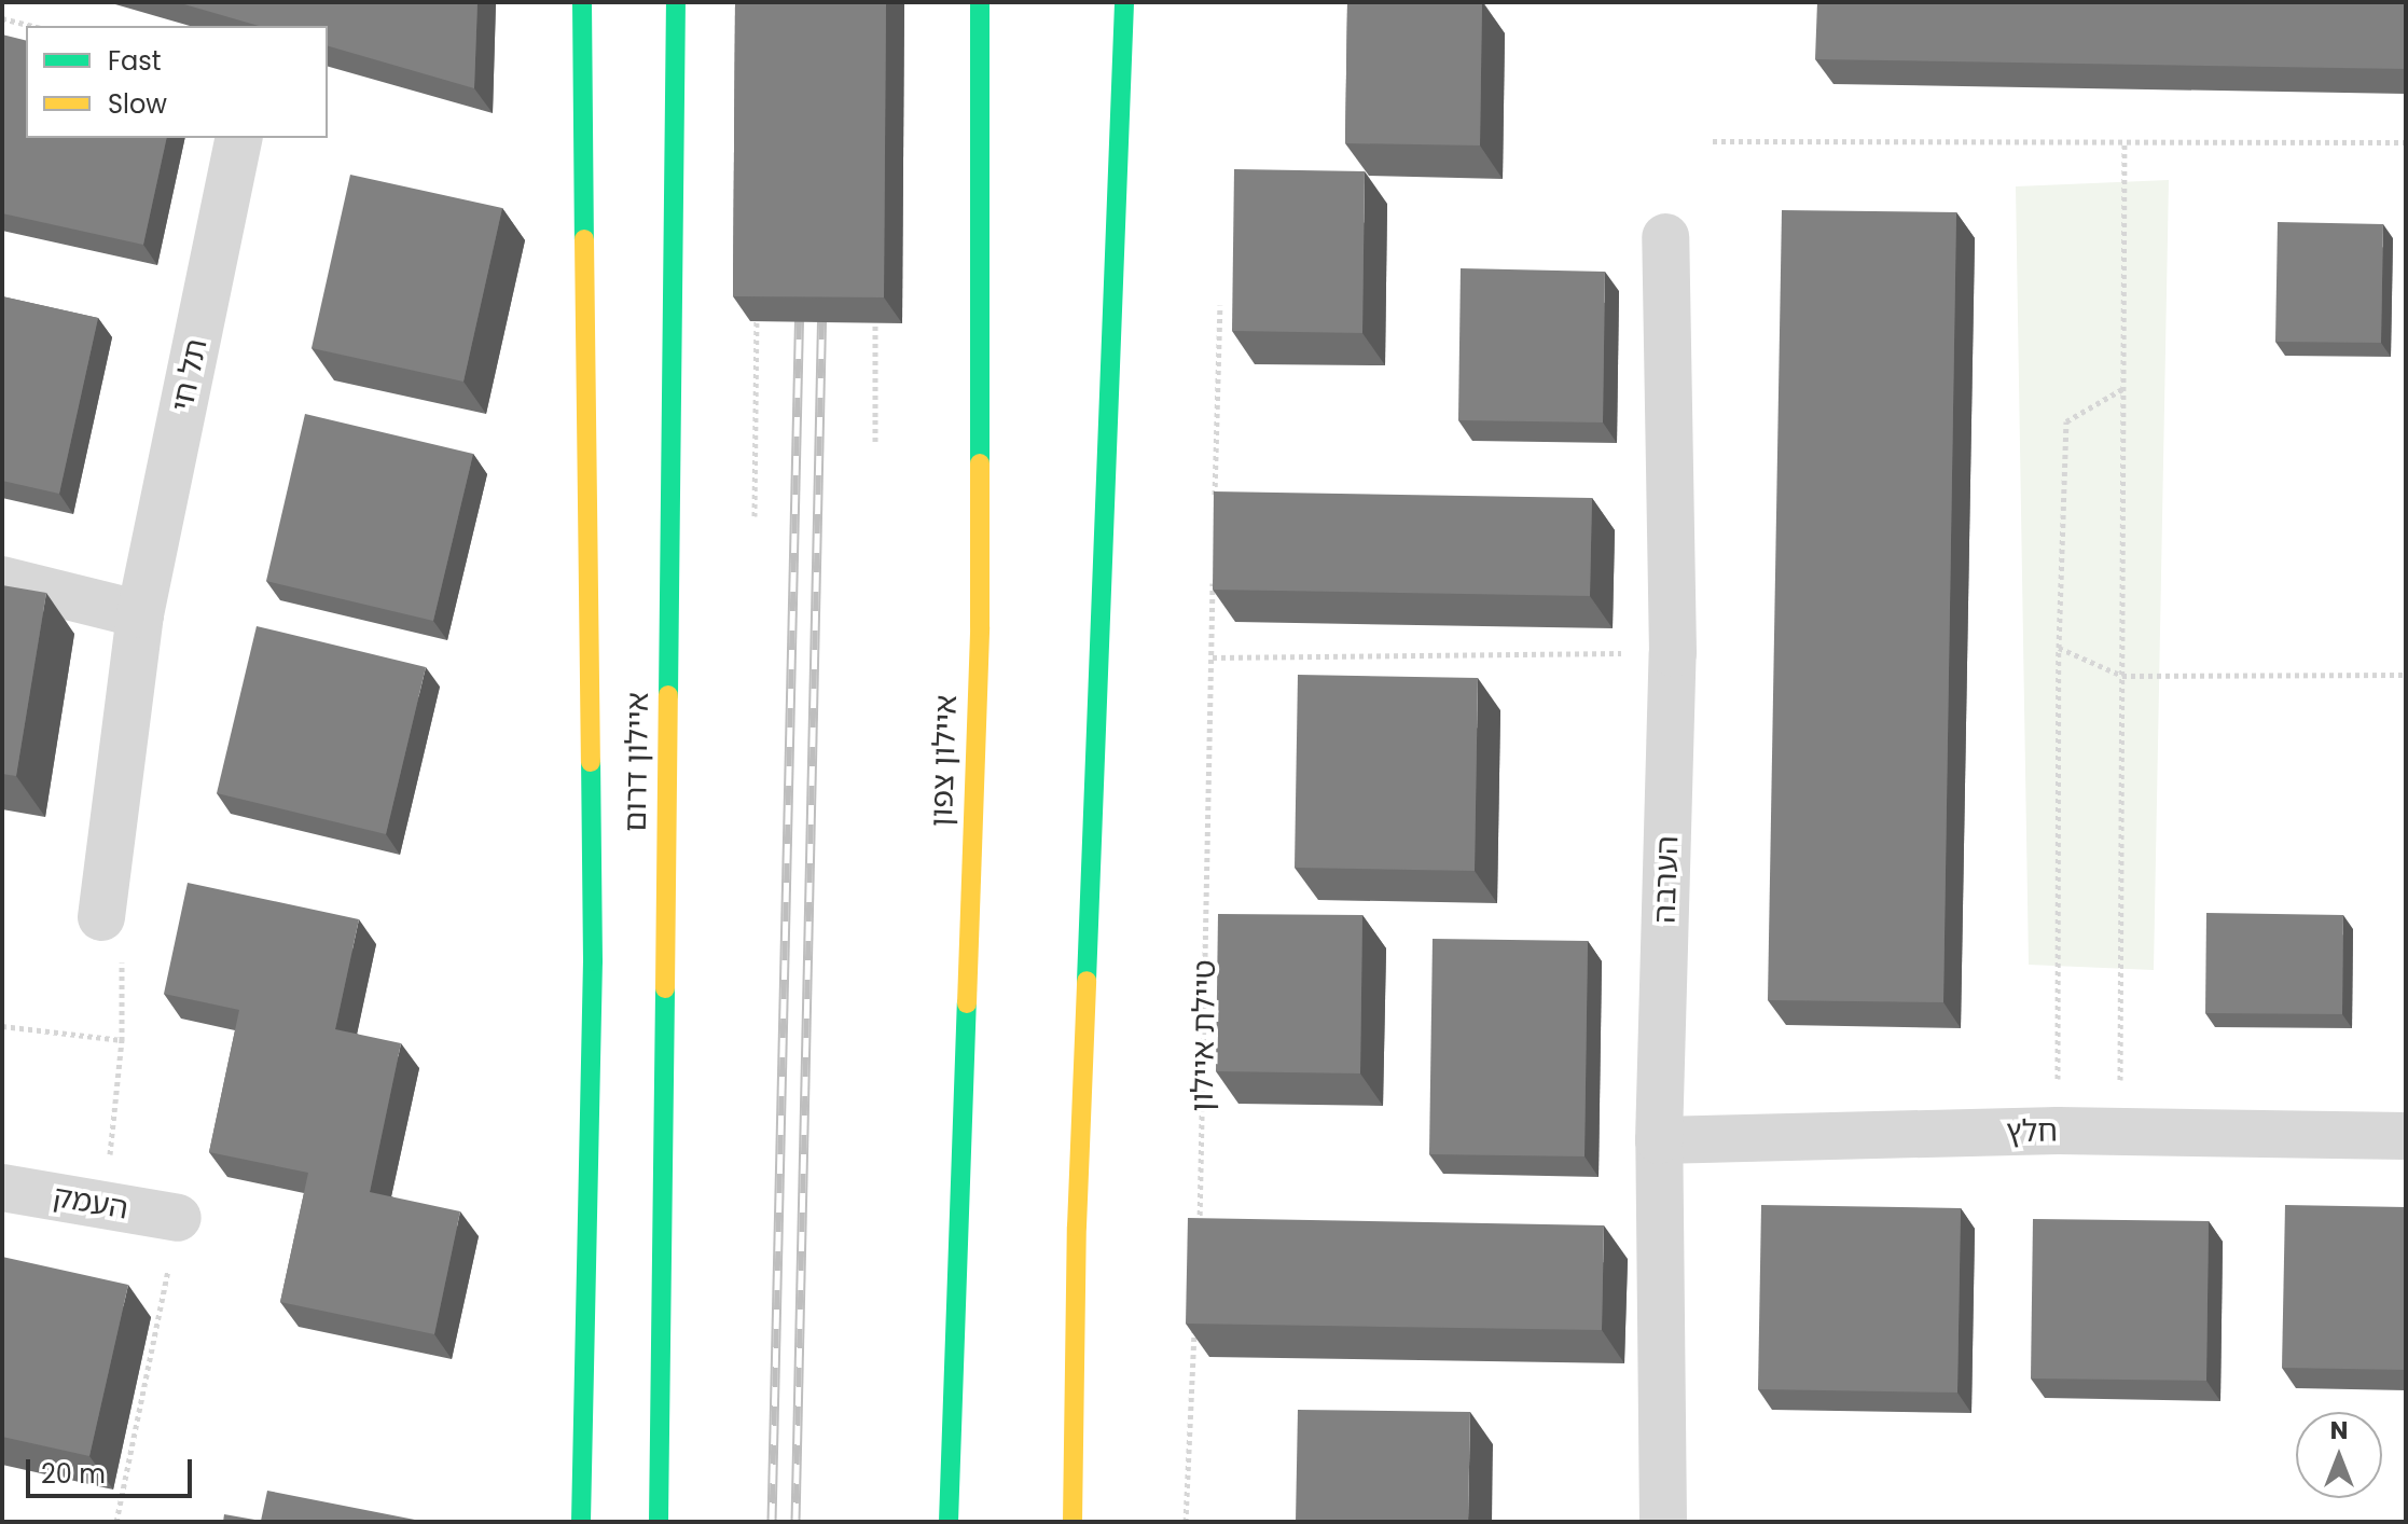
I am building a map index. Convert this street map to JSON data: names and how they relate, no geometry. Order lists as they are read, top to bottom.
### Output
{
  "streets": {
    "highway": ["איילון צפון", "איילון דרום"],
    "street": [
      "תל חי",
      "הערבה",
      "חלץ",
      "העמק"
    ],
    "path": ["טיילת איילון"]
  },
  "crossings": [
    ["הערבה", "חלץ"]
  ],
  "legend": ["Fast", "Slow"],
  "scale_bar": "20 m",
  "north": "top"
}
